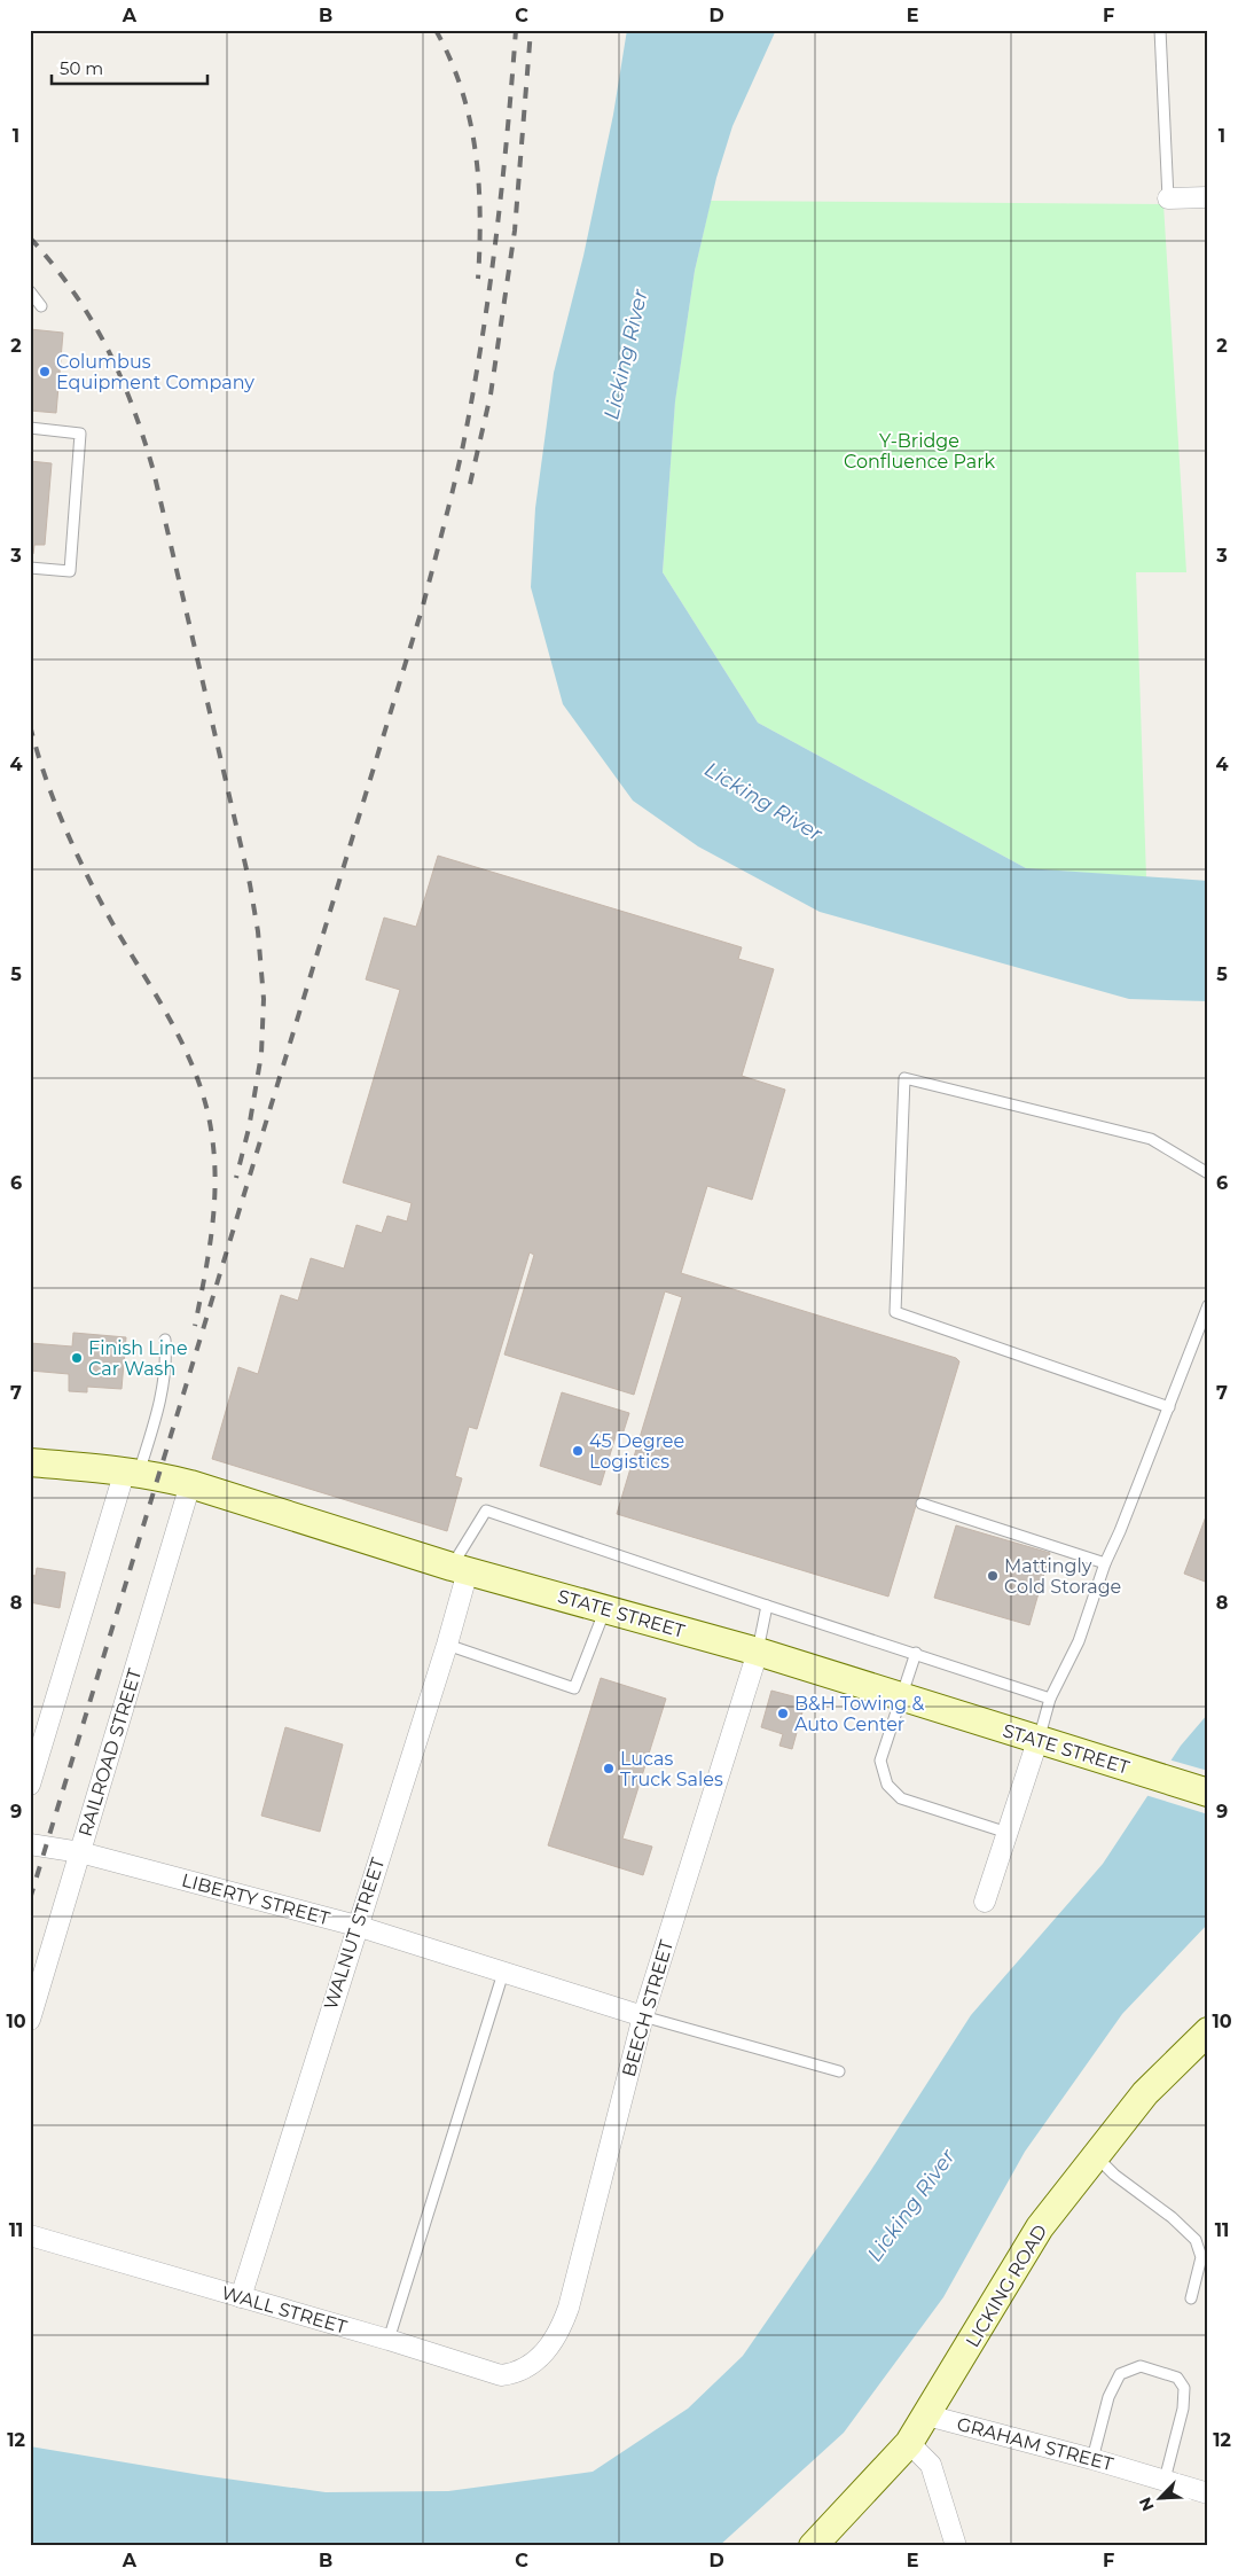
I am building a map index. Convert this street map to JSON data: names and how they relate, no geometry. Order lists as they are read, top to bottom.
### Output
{
  "streets": {
    "main road": ["STATE STREET", "LICKING ROAD"],
    "street": [
      "RAILROAD STREET",
      "LIBERTY STREET",
      "WALNUT STREET",
      "BEECH STREET",
      "WALL STREET",
      "GRAHAM STREET"
    ]
  },
  "crossings": [
    ["STATE STREET", "RAILROAD STREET"],
    ["STATE STREET", "WALNUT STREET"],
    ["STATE STREET", "BEECH STREET"],
    ["RAILROAD STREET", "LIBERTY STREET"],
    ["LIBERTY STREET", "WALNUT STREET"],
    ["LIBERTY STREET", "BEECH STREET"],
    ["WALNUT STREET", "WALL STREET"],
    ["BEECH STREET", "WALL STREET"],
    ["LICKING ROAD", "GRAHAM STREET"]
  ],
  "water": ["Licking River"],
  "parks": ["Y-Bridge Confluence Park"],
  "places": [
    "Columbus Equipment Company",
    "Finish Line Car Wash",
    "45 Degree Logistics",
    "Mattingly Cold Storage",
    "B&H Towing & Auto Center",
    "Lucas Truck Sales"
  ],
  "scale_bar": "50 m",
  "north": "bottom left",
  "grid": {
    "columns": [
      "A",
      "B",
      "C",
      "D",
      "E",
      "F"
    ],
    "rows": [
      "1",
      "2",
      "3",
      "4",
      "5",
      "6",
      "7",
      "8",
      "9",
      "10",
      "11",
      "12"
    ]
  }
}
